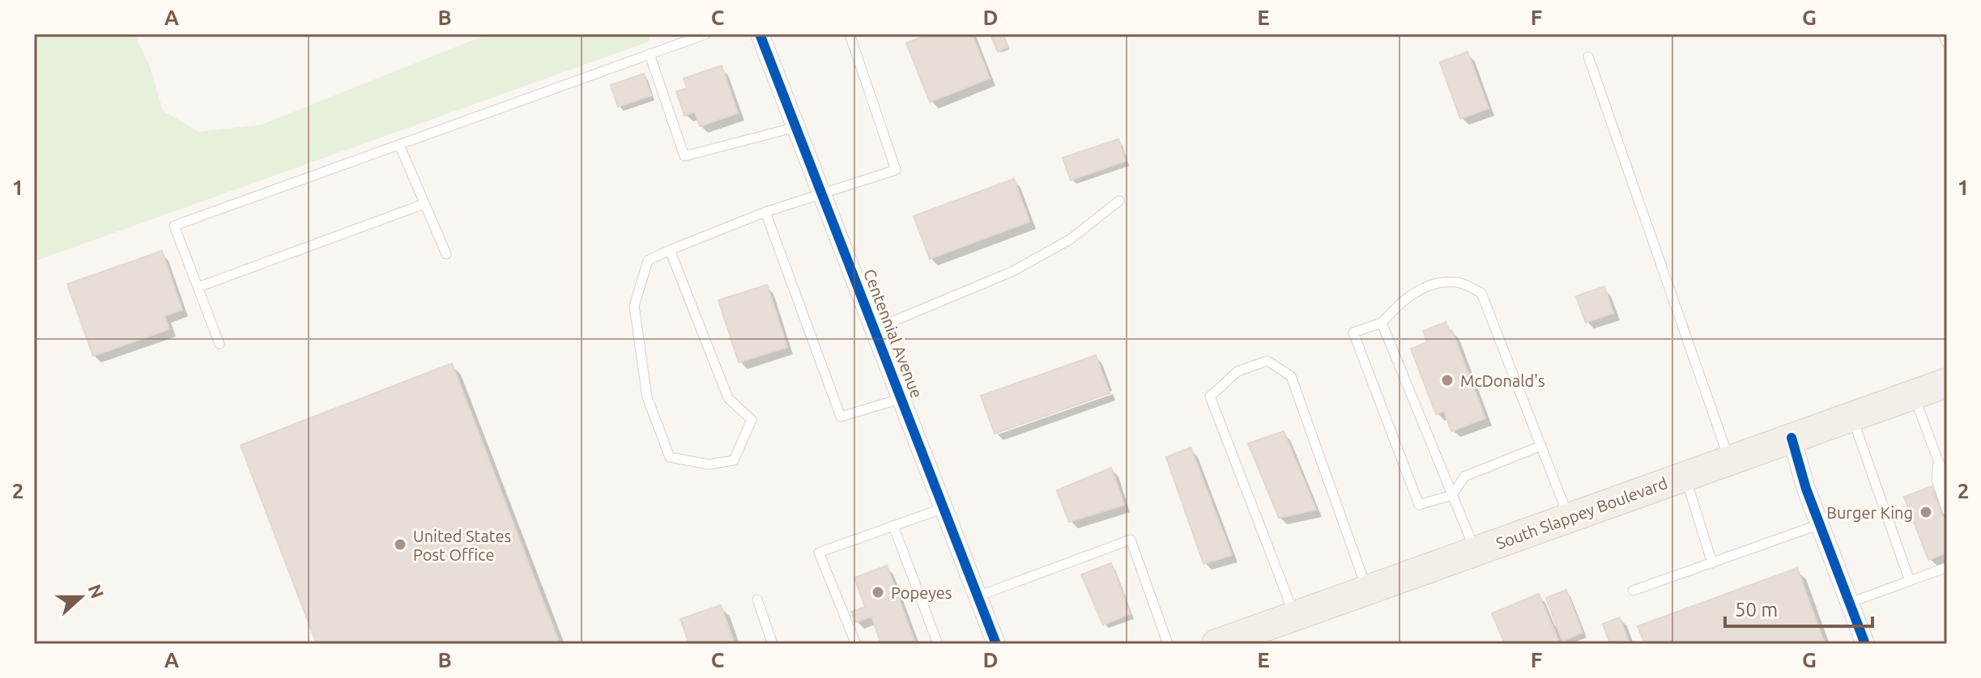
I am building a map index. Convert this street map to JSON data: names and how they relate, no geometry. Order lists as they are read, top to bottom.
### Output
{
  "streets": {
    "main road": ["South Slappey Boulevard"],
    "street": ["Centennial Avenue"]
  },
  "places": [
    "McDonald's",
    "Burger King",
    "United States Post Office",
    "Popeyes"
  ],
  "scale_bar": "50 m",
  "north": "right",
  "grid": {
    "columns": [
      "A",
      "B",
      "C",
      "D",
      "E",
      "F",
      "G"
    ],
    "rows": ["1", "2"]
  }
}
